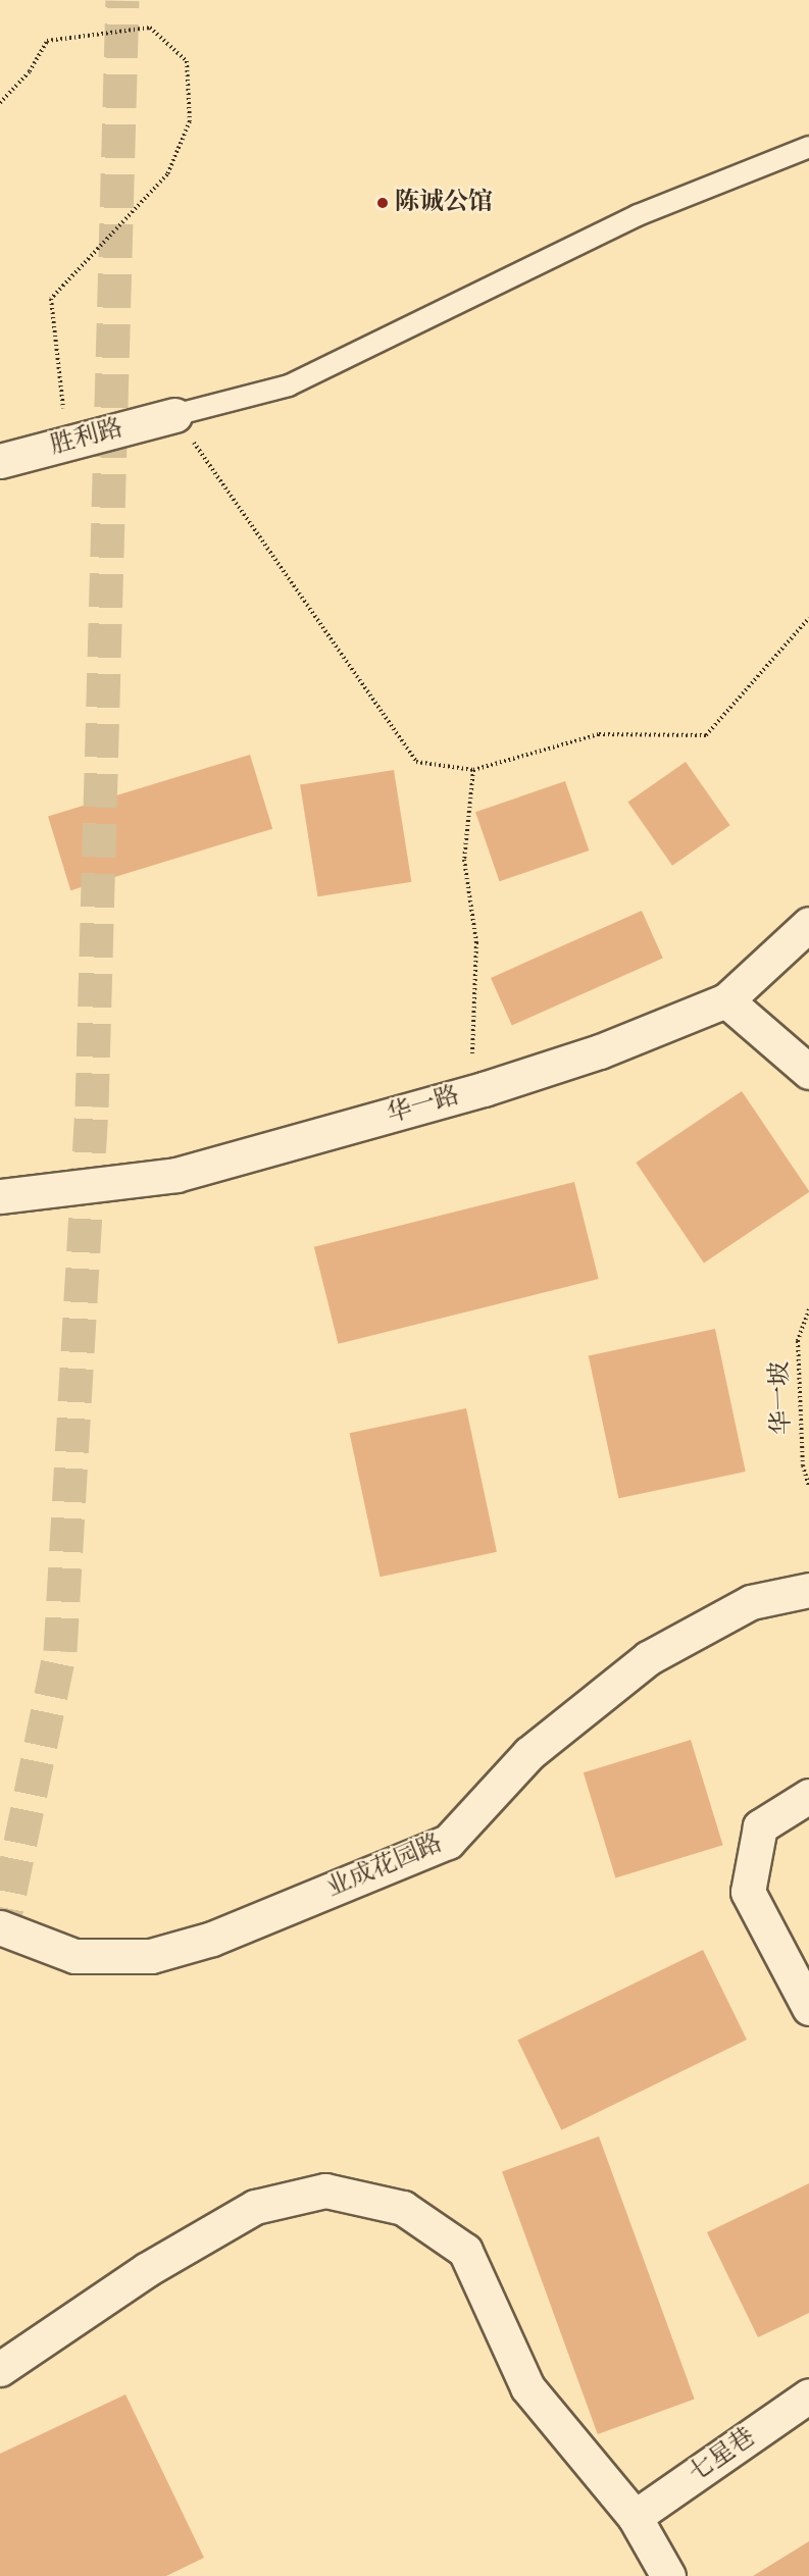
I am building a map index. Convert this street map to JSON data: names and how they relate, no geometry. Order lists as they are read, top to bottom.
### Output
{
  "streets": {
    "street": [
      "胜利路",
      "华一路",
      "业成花园路",
      "七星巷"
    ],
    "path": ["华一坡"]
  },
  "places": ["陈诚公馆"]
}
